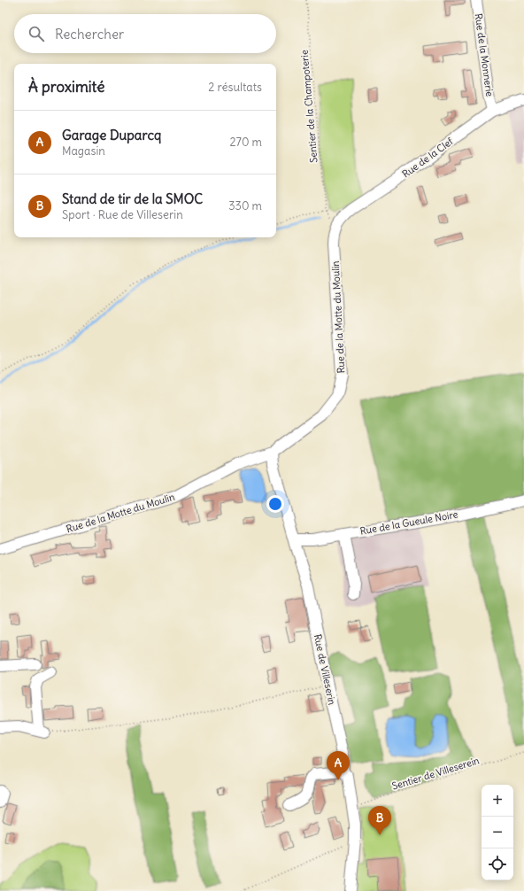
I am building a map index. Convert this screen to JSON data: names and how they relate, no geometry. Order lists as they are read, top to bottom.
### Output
{
  "streets": {
    "street": [
      "Rue de la Monnerie",
      "Rue de la Clef",
      "Rue de la Motte du Moulin",
      "Rue de la Gueule Noire",
      "Rue de Villeserin"
    ],
    "path": ["Sentier de la Champoterie", "Sentier de Villeserein"]
  },
  "crossings": [
    ["Rue de la Monnerie", "Rue de la Clef"],
    ["Rue de la Clef", "Rue de la Motte du Moulin"],
    ["Rue de la Motte du Moulin", "Rue de Villeserin"],
    ["Rue de la Gueule Noire", "Rue de Villeserin"],
    ["Rue de Villeserin", "Sentier de Villeserein"]
  ],
  "page": {
    "search": "Rechercher",
    "heading": ["À proximité", "2 résultats"],
    "list": [
      {
        "mark": "A",
        "name": "Garage Duparcq",
        "note": "Magasin",
        "value": "270 m"
      },
      {
        "mark": "B",
        "name": "Stand de tir de la SMOC",
        "note": "Sport · Rue de Villeserin",
        "value": "330 m"
      }
    ],
    "pins": ["A", "B"],
    "map_buttons": ["+", "−"]
  }
}
